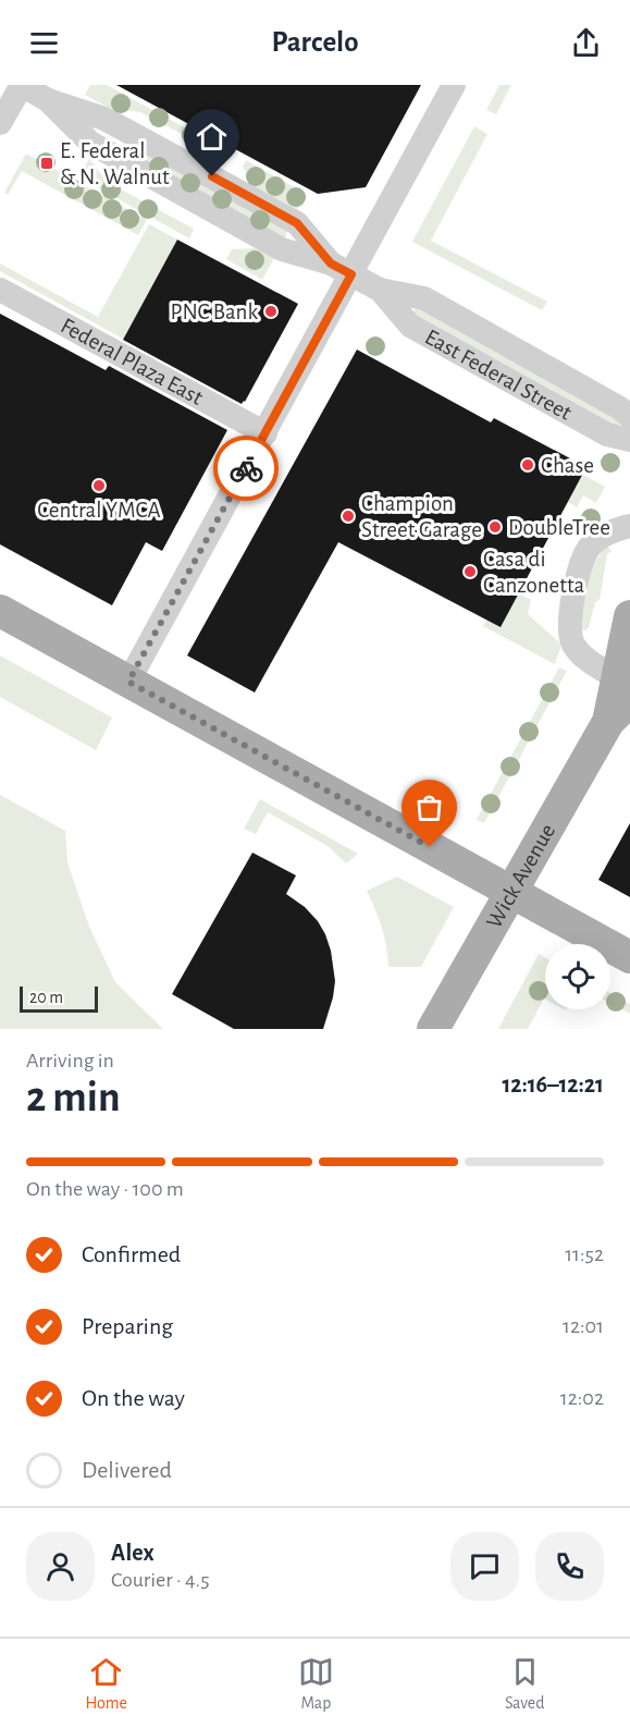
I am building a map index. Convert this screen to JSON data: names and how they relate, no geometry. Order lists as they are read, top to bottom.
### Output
{
  "streets": {
    "main road": ["Wick Avenue"],
    "street": ["Federal Plaza East", "East Federal Street"]
  },
  "places": {
    "transit": ["E. Federal & N. Walnut"],
    "other": [
      "PNC Bank",
      "Chase",
      "Central YMCA",
      "Champion Street Garage",
      "DoubleTree",
      "Casa di Canzonetta"
    ]
  },
  "scale_bar": "20 m",
  "page": {
    "header": "Parcelo",
    "scale": "20 m",
    "heading": ["2 min", "Arriving in", "12:16–12:21"],
    "panel": ["Alex", "Courier · 4.5"],
    "bar": "On the way · 100 m",
    "list": [
      ["Confirmed", "11:52"],
      ["Preparing", "12:01"],
      ["On the way", "12:02"],
      "Delivered"
    ],
    "tabs": ["Home", "Map", "Saved"]
  }
}
